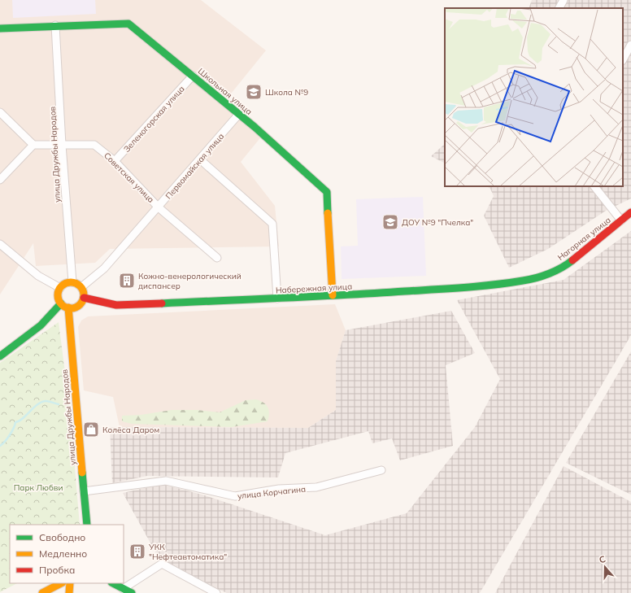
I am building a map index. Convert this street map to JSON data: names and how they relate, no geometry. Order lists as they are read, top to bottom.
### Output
{
  "streets": {
    "main road": [
      "Школьная улица",
      "улица Дружбы Народов",
      "Нагорная улица",
      "Набережная улица"
    ],
    "street": [
      "Зеленогорская улица",
      "Первомайская улица",
      "Советская улица",
      "улица Корчагина"
    ]
  },
  "crossings": [
    ["Школьная улица", "Зеленогорская улица"],
    ["Школьная улица", "улица Дружбы Народов"],
    ["Школьная улица", "Первомайская улица"],
    ["Школьная улица", "Набережная улица"],
    ["Зеленогорская улица", "Советская улица"],
    ["улица Дружбы Народов", "Первомайская улица"],
    ["улица Дружбы Народов", "Советская улица"],
    ["улица Дружбы Народов", "Набережная улица"],
    ["улица Дружбы Народов", "улица Корчагина"],
    ["Первомайская улица", "Советская улица"],
    ["Первомайская улица", "Набережная улица"],
    ["Нагорная улица", "Набережная улица"]
  ],
  "parks": ["Парк Любви"],
  "places": {
    "school or university": ["Школа №9", "ДОУ №9 \"Пчелка\""],
    "building": ["Кожно-венерологический диспансер", "УКК \"Нефтеавтоматика\""],
    "shop": ["Колёса Даром"]
  },
  "legend": ["Свободно", "Медленно", "Пробка"],
  "north": "top"
}
